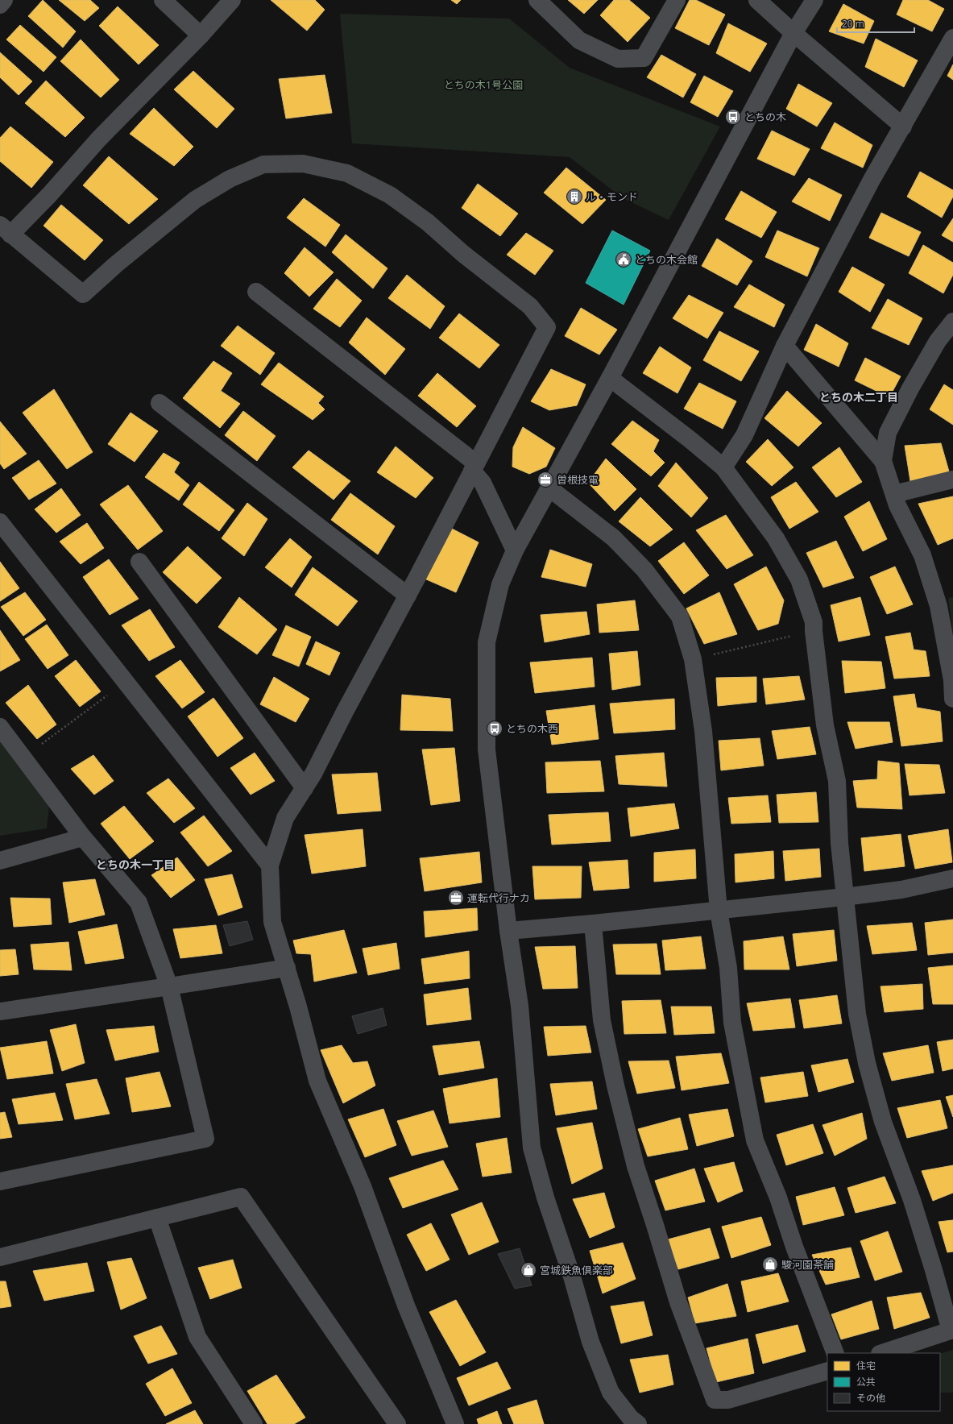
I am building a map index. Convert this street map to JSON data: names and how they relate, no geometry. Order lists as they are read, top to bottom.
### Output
{
  "districts": ["とちの木二丁目", "とちの木一丁目"],
  "parks": ["とちの木1号公園"],
  "places": {
    "bus stop": ["とちの木", "とちの木西"],
    "building": ["ル・モンド"],
    "public building": ["とちの木会館"],
    "office": ["曽根技電", "運転代行ナカ"],
    "shop": ["駿河園茶舗", "宮城鉄魚倶楽部"]
  },
  "legend": ["住宅", "公共", "その他"],
  "scale_bar": "20 m"
}
